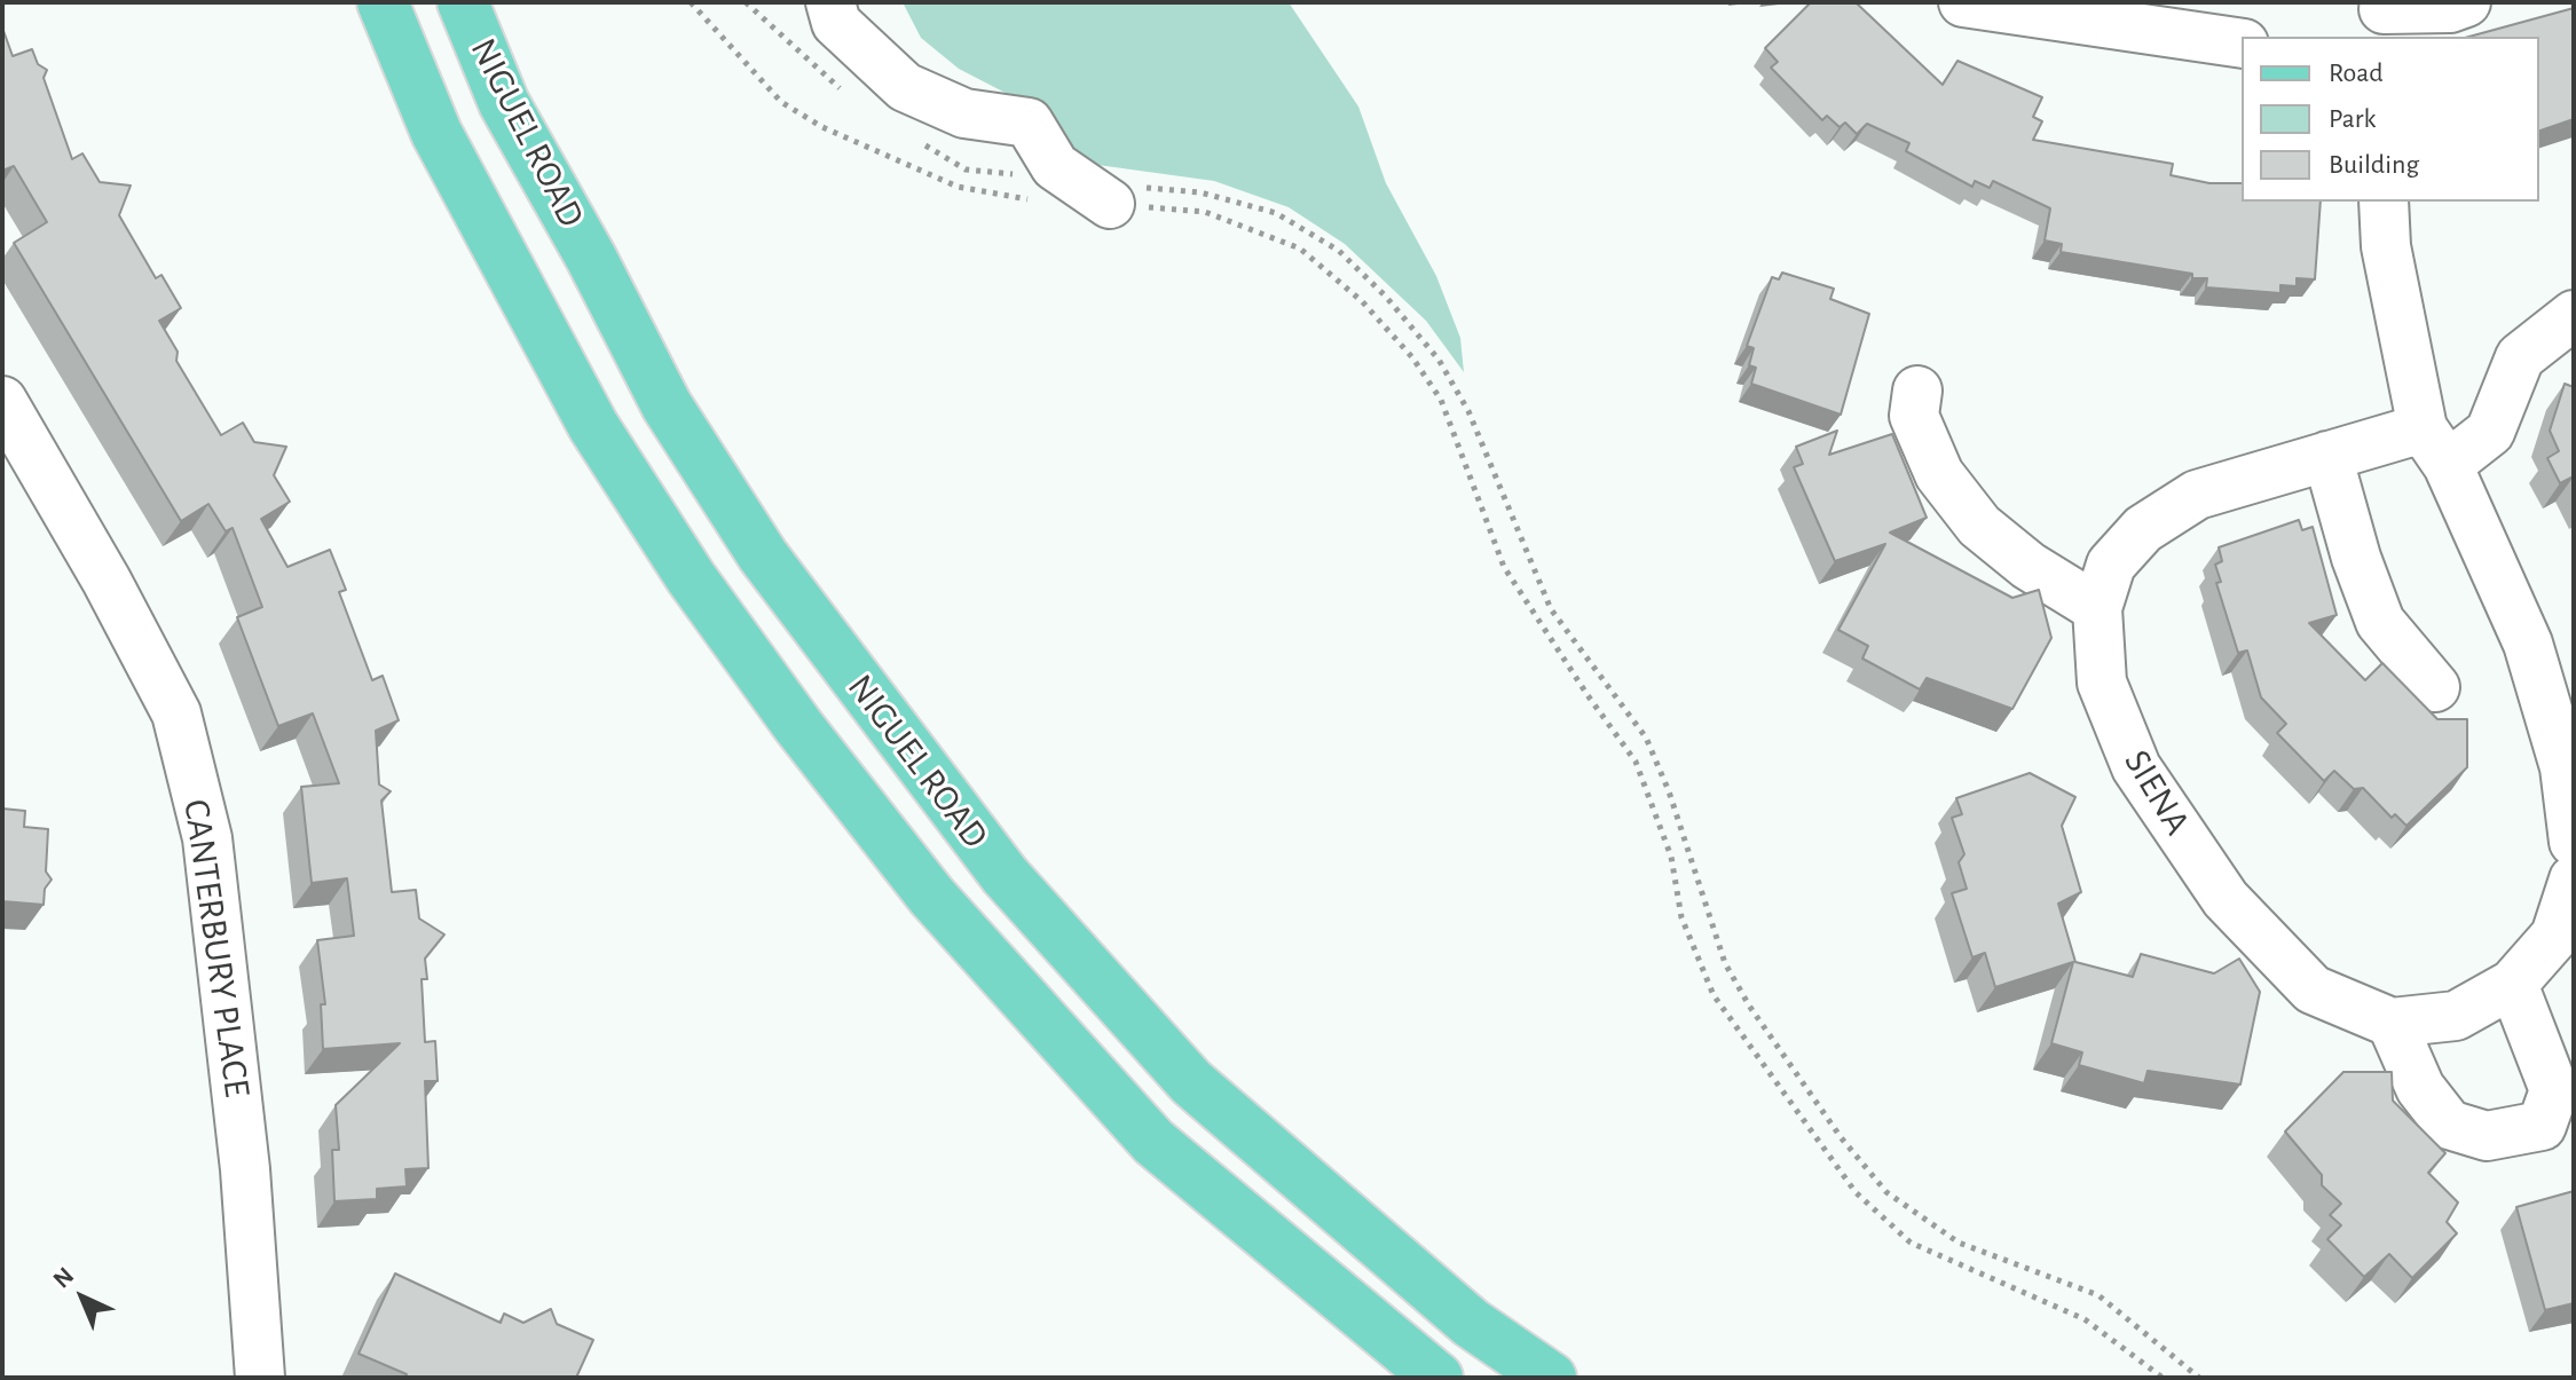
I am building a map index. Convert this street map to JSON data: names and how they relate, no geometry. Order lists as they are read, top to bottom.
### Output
{
  "streets": {
    "main road": ["NIGUEL ROAD"],
    "street": ["SIENA", "CANTERBURY PLACE"]
  },
  "legend": ["Road", "Park", "Building"],
  "north": "top left"
}
